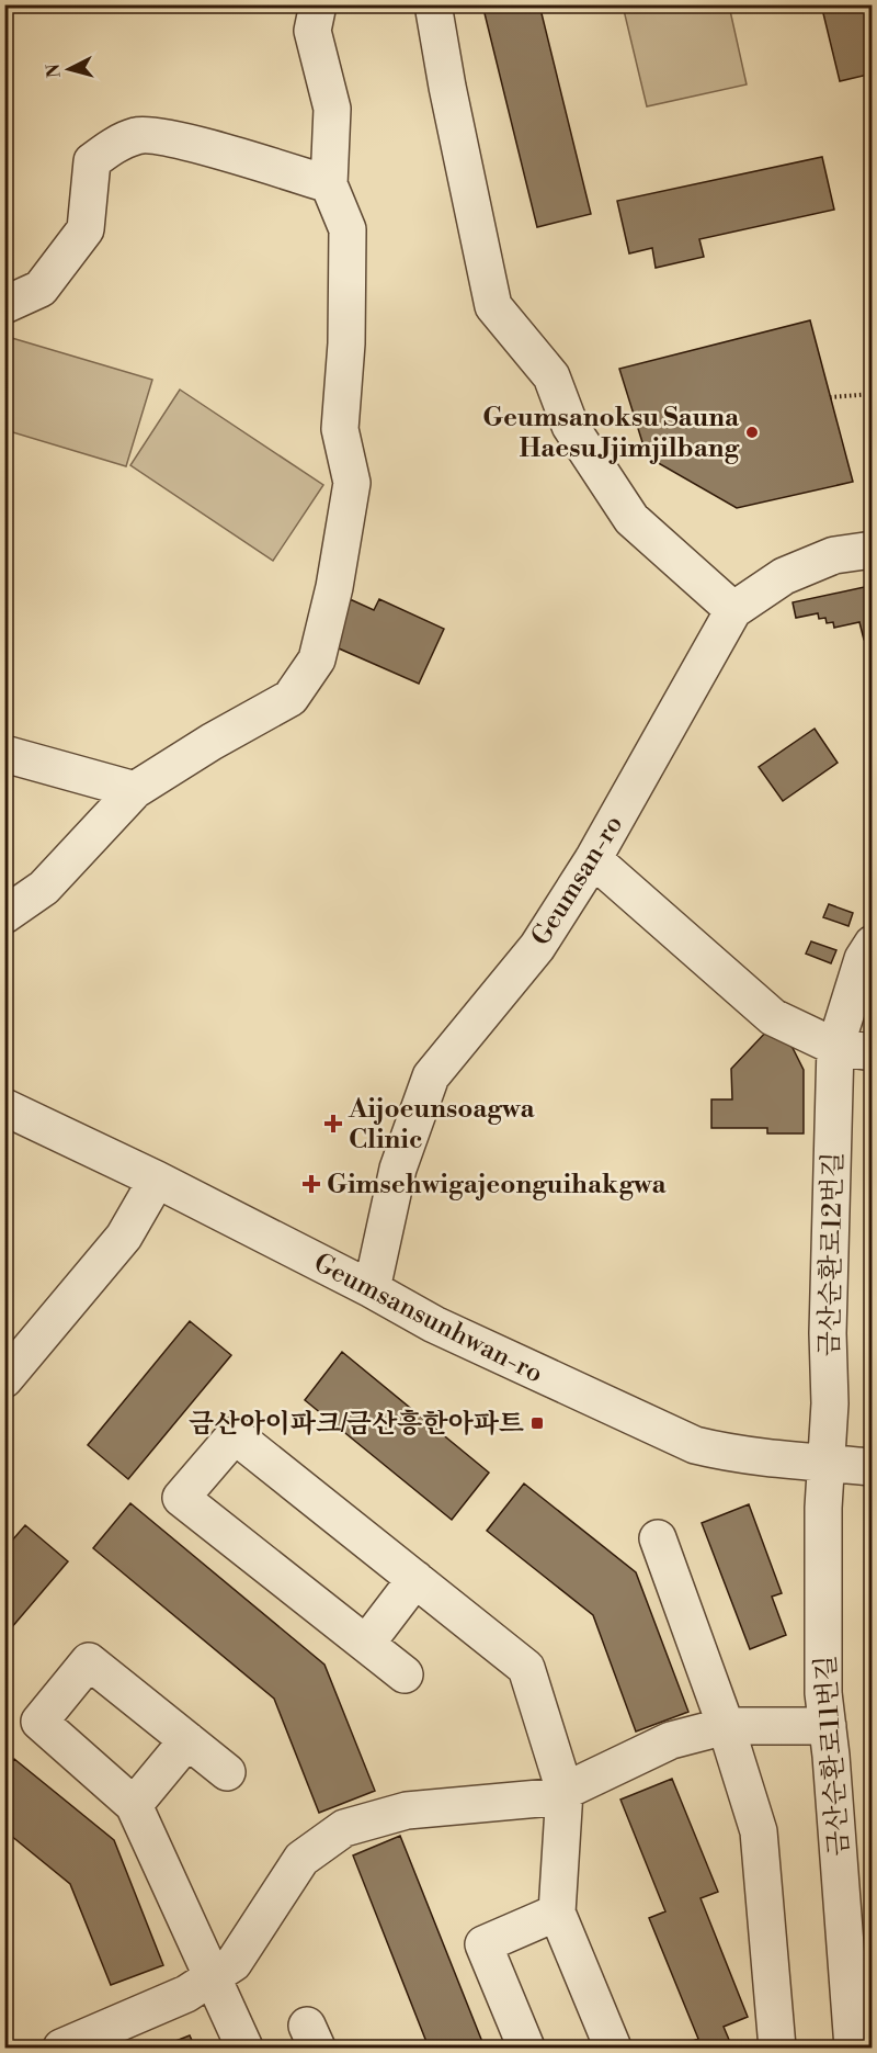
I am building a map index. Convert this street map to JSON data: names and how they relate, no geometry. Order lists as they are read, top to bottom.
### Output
{
  "streets": {
    "street": [
      "Geumsan-ro",
      "금산순환로12번길",
      "Geumsansunhwan-ro",
      "금산순환로11번길"
    ]
  },
  "crossings": [
    ["Geumsan-ro", "Geumsansunhwan-ro"],
    ["금산순환로12번길", "Geumsansunhwan-ro"],
    ["금산순환로12번길", "금산순환로11번길"],
    ["Geumsansunhwan-ro", "금산순환로11번길"]
  ],
  "places": {
    "other": ["Geumsanoksu Sauna Haesu Jjimjilbang"],
    "health": ["Aijoeunsoagwa Clinic", "Gimsehwigajeonguihakgwa"],
    "transit": ["금산아이파크/금산흥한아파트"]
  },
  "north": "left"
}
